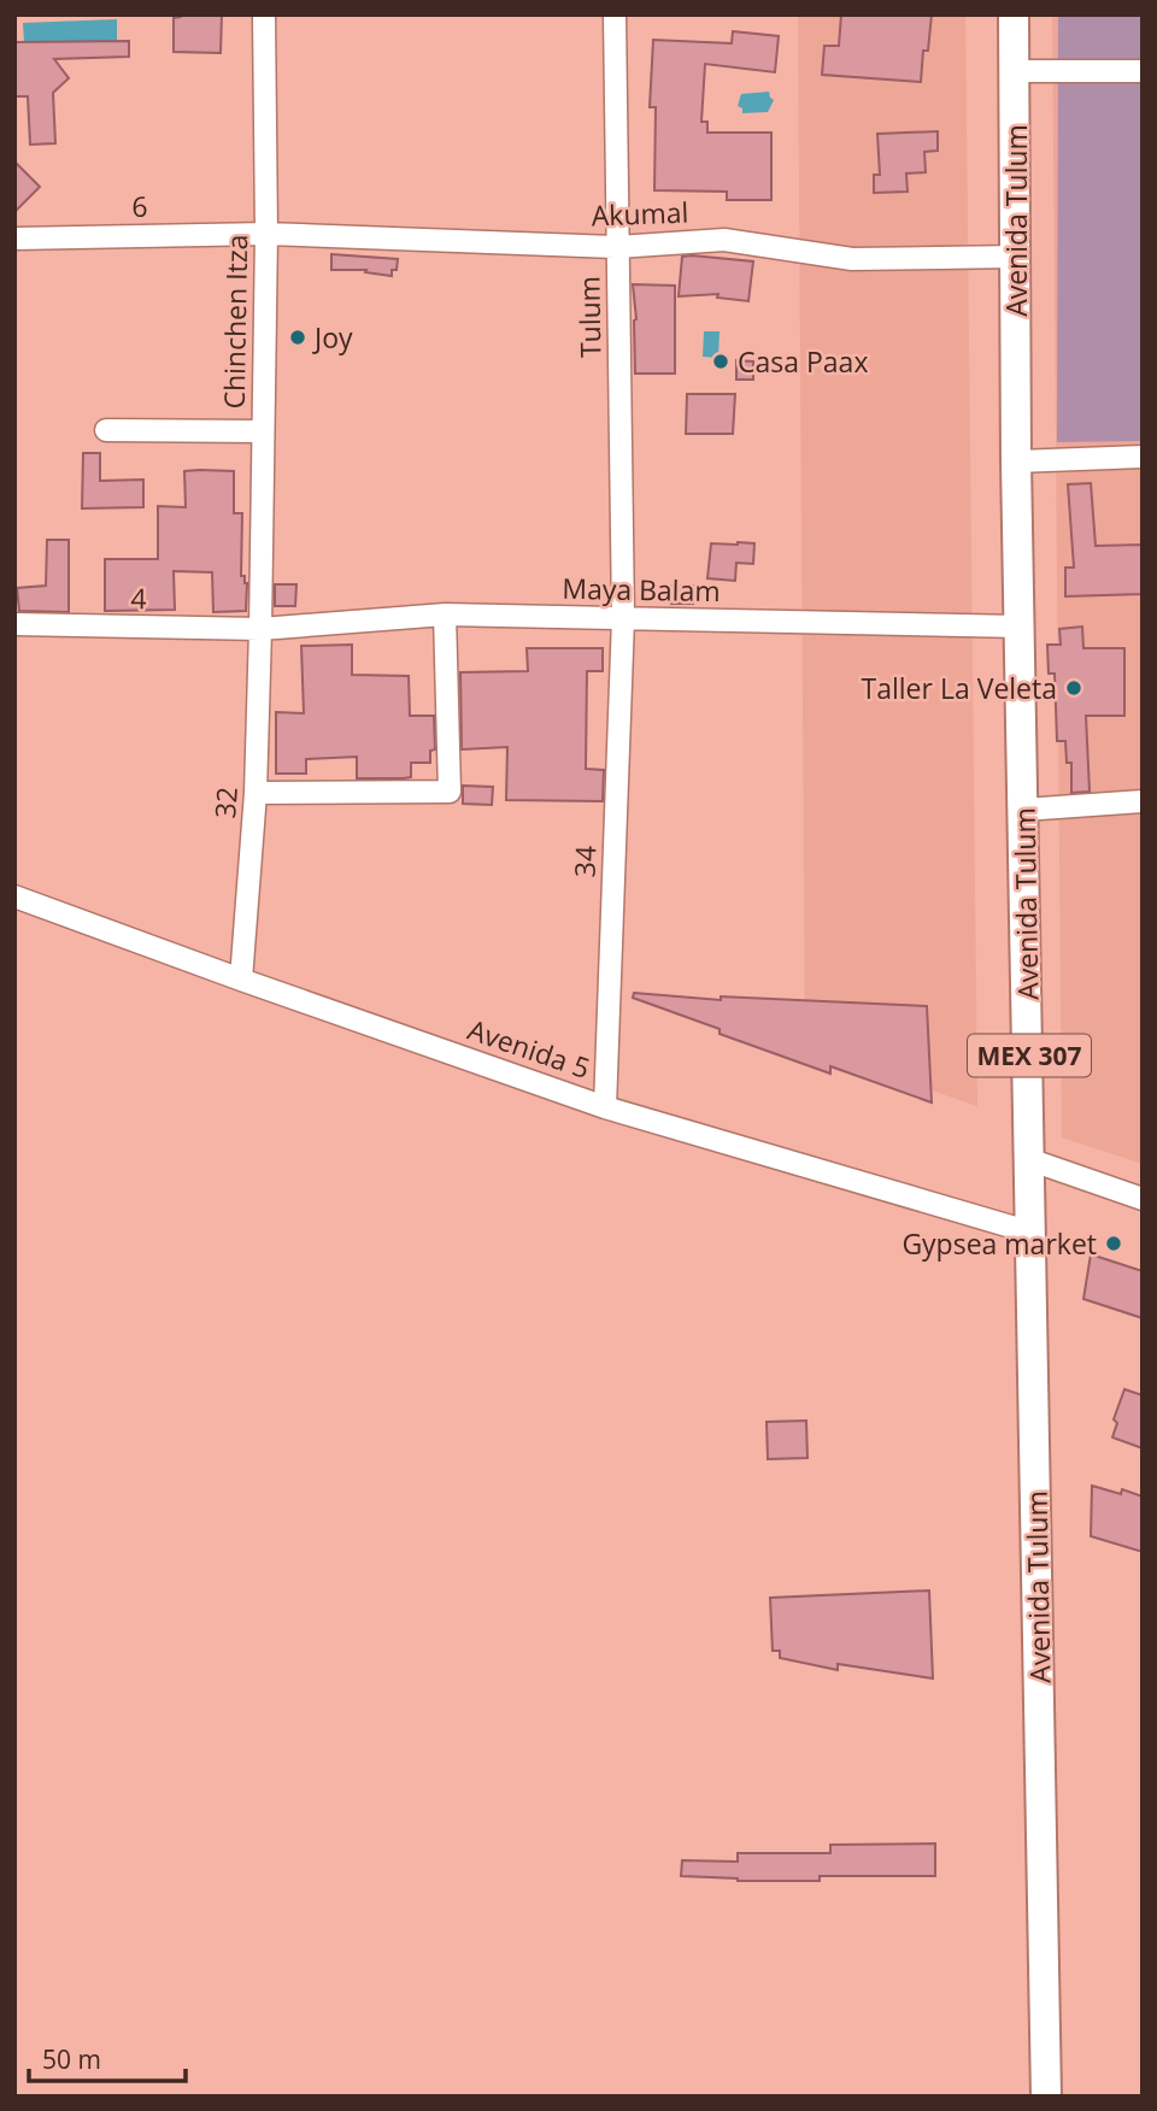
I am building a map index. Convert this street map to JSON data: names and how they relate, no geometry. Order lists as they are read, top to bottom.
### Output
{
  "streets": {
    "highway": ["Avenida Tulum", "MEX 307"],
    "street": [
      "6",
      "Akumal",
      "Tulum",
      "Chinchen Itza",
      "Maya Balam",
      "4",
      "32",
      "34",
      "Avenida 5"
    ]
  },
  "crossings": [
    ["6", "Akumal"],
    ["6", "Chinchen Itza"],
    ["Akumal", "Avenida Tulum"],
    ["Akumal", "Tulum"],
    ["Akumal", "Chinchen Itza"],
    ["Avenida Tulum", "Maya Balam"],
    ["Avenida Tulum", "Avenida 5"],
    ["Tulum", "Maya Balam"],
    ["Tulum", "34"],
    ["Chinchen Itza", "Maya Balam"],
    ["Chinchen Itza", "4"],
    ["Chinchen Itza", "32"],
    ["Maya Balam", "4"],
    ["Maya Balam", "32"],
    ["Maya Balam", "34"],
    ["4", "32"],
    ["32", "Avenida 5"],
    ["34", "Avenida 5"]
  ],
  "places": [
    "Joy",
    "Casa Paax",
    "Taller La Veleta",
    "Gypsea market"
  ],
  "scale_bar": "50 m"
}
